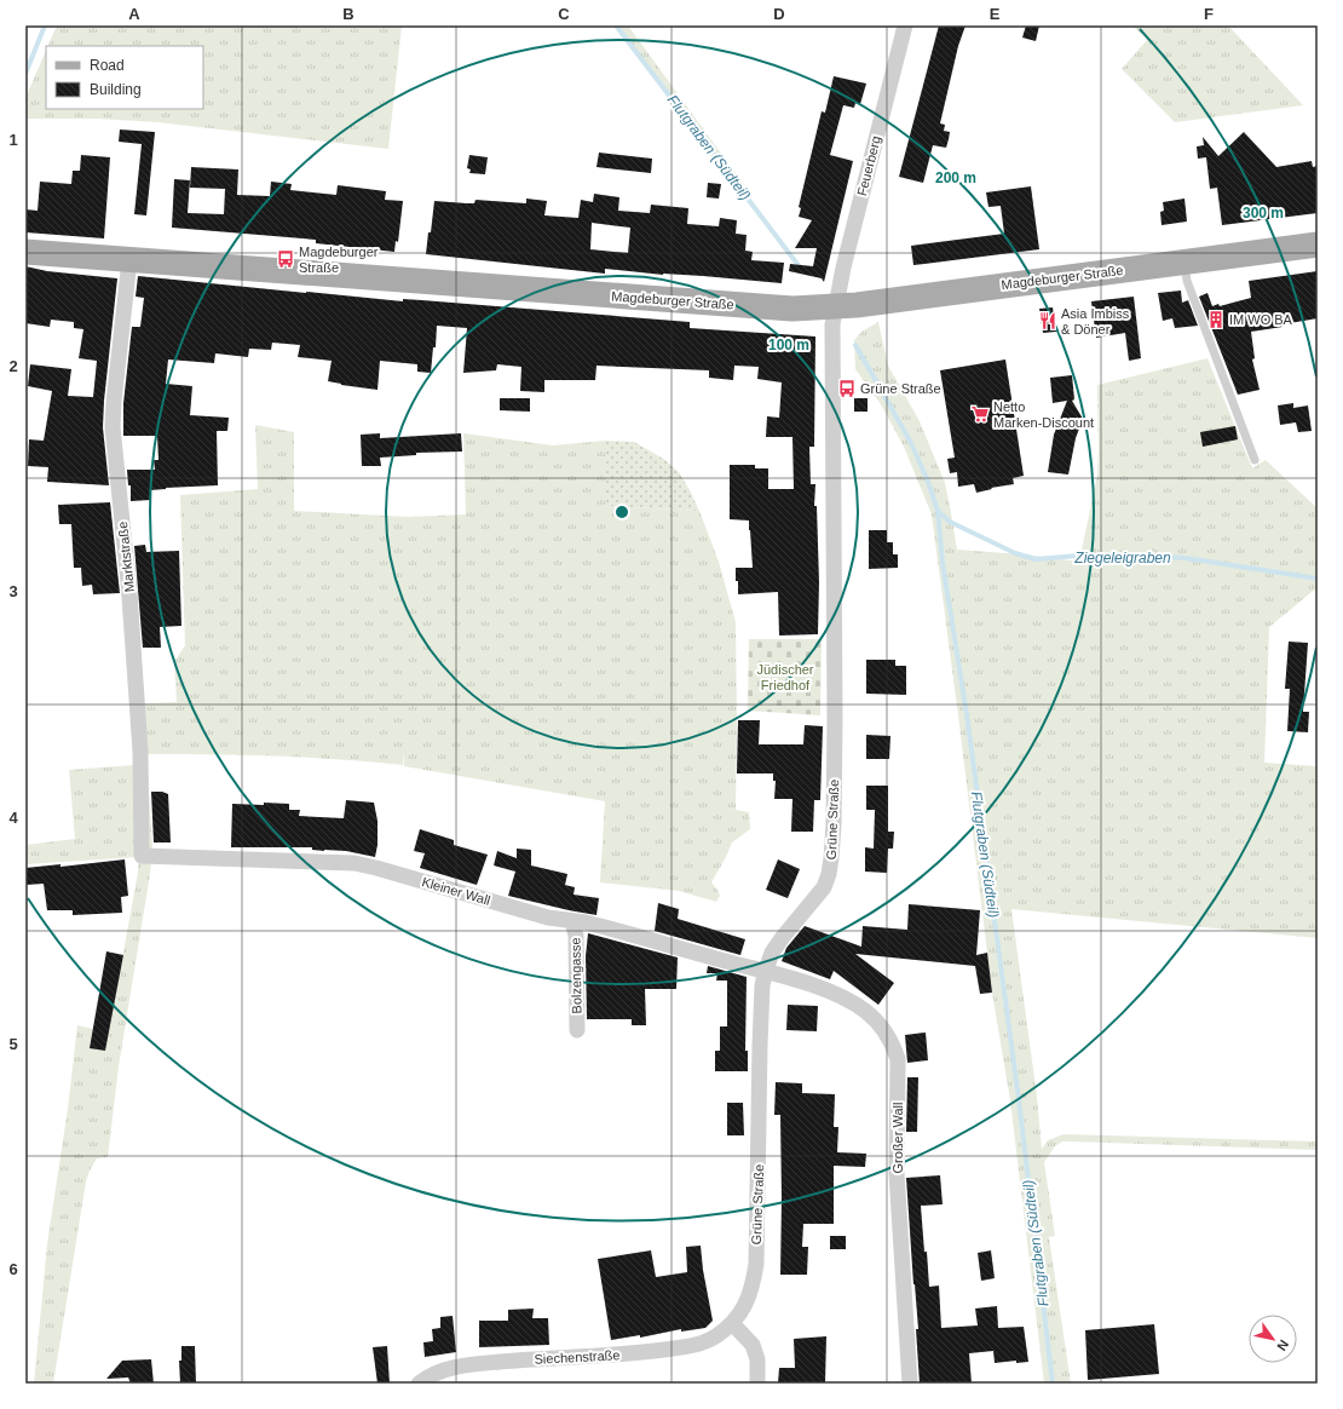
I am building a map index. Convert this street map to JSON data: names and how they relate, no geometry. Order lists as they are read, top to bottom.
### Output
{
  "streets": {
    "main road": ["Magdeburger Straße"],
    "street": [
      "Feuerberg",
      "Marktstraße",
      "Grüne Straße",
      "Kleiner Wall",
      "Bolzengasse",
      "Großer Wall",
      "Siechenstraße"
    ]
  },
  "crossings": [
    ["Feuerberg", "Magdeburger Straße"],
    ["Feuerberg", "Grüne Straße"],
    ["Magdeburger Straße", "Marktstraße"],
    ["Magdeburger Straße", "Grüne Straße"],
    ["Marktstraße", "Kleiner Wall"],
    ["Grüne Straße", "Kleiner Wall"],
    ["Grüne Straße", "Großer Wall"],
    ["Grüne Straße", "Siechenstraße"],
    ["Kleiner Wall", "Bolzengasse"],
    ["Kleiner Wall", "Großer Wall"]
  ],
  "water": ["Flutgraben (Südteil)", "Ziegeleigraben"],
  "parks": ["Jüdischer Friedhof"],
  "places": {
    "bus stop": ["Magdeburger Straße", "Grüne Straße"],
    "building": ["IM WO BA"],
    "restaurant": ["Asia Imbiss & Döner"],
    "supermarket": ["Netto Marken-Discount"]
  },
  "legend": ["Road", "Building"],
  "north": "bottom right",
  "grid": {
    "columns": [
      "A",
      "B",
      "C",
      "D",
      "E",
      "F"
    ],
    "rows": [
      "1",
      "2",
      "3",
      "4",
      "5",
      "6"
    ]
  },
  "rings": ["200 m", "300 m", "100 m"]
}
